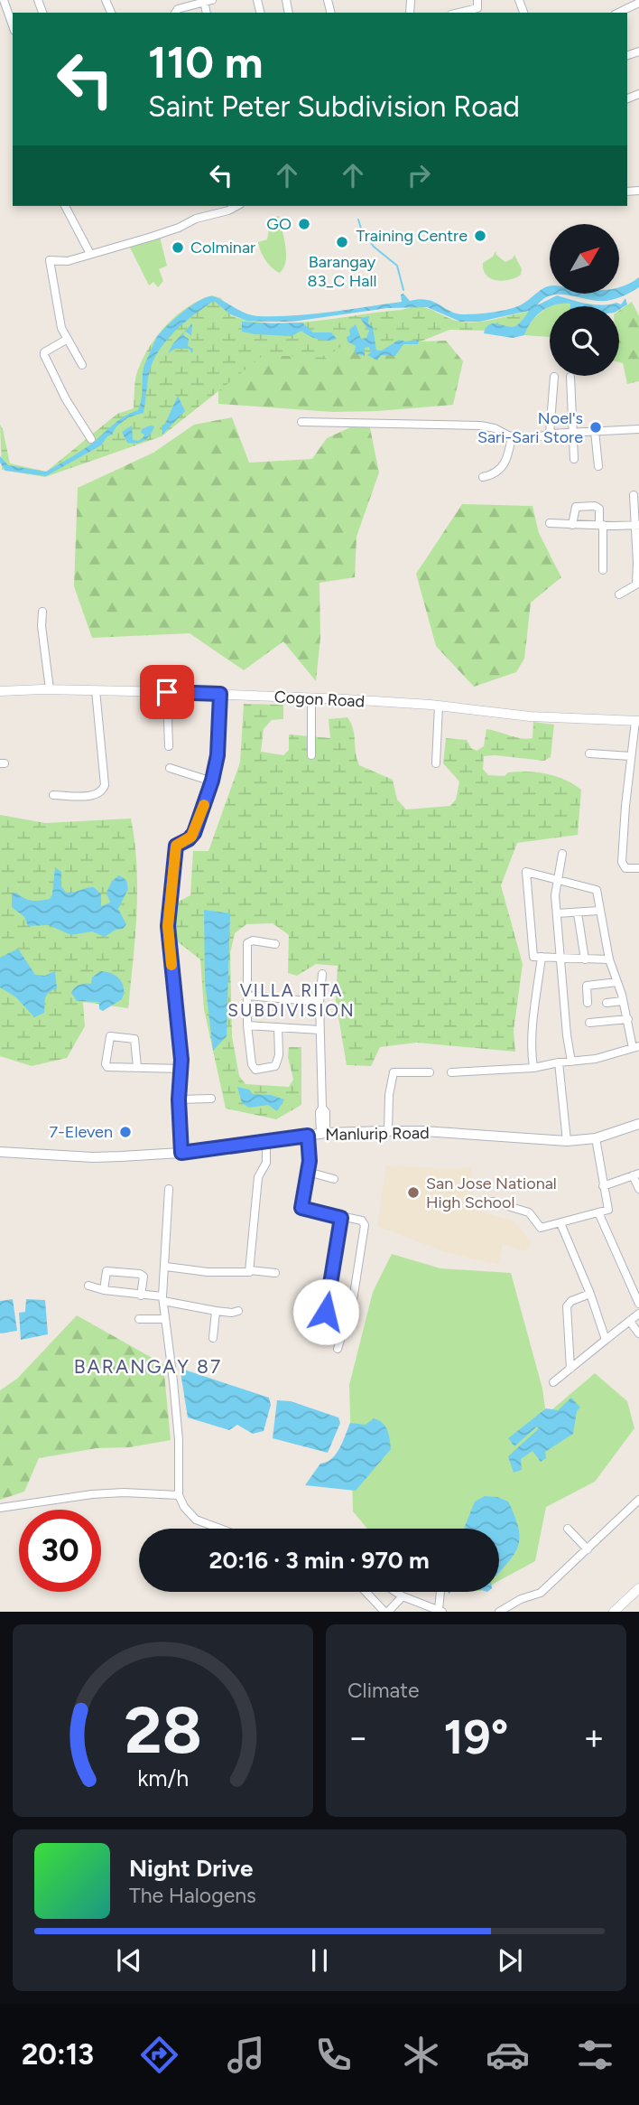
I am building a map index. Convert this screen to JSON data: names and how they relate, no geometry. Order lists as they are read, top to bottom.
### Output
{
  "streets": {
    "main road": ["Manlurip Road"],
    "street": ["Cogon Road"]
  },
  "districts": ["VILLA RITA SUBDIVISION", "BARANGAY 87"],
  "places": [
    "GO",
    "Training Centre",
    "Barangay 83_C Hall",
    "Colminar",
    "Noel's Sari-Sari Store",
    "7-Eleven",
    "San Jose National High School"
  ],
  "north": "top right",
  "page": {
    "turn": ["110 m", "Saint Peter Subdivision Road"],
    "limit": "30",
    "trip": "20:16 · 3 min · 970 m",
    "tile": "Climate",
    "heat": ["−", "19°", "+"],
    "song": ["Night Drive", "The Halogens"],
    "tabs": "20:13",
    "gauge": ["28", "km/h"]
  }
}
